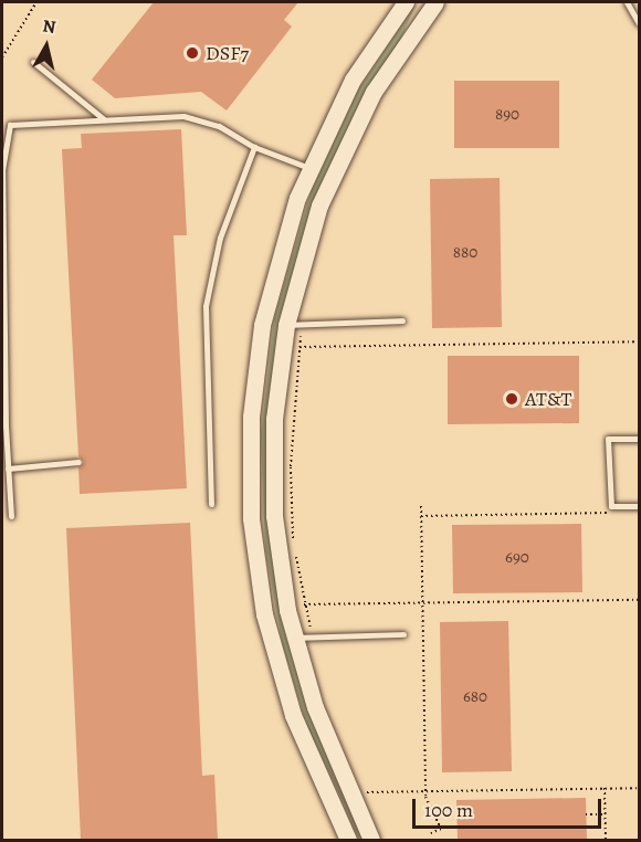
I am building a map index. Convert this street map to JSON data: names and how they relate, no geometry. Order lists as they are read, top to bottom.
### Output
{
  "places": ["DSF7", "AT&T"],
  "house_numbers": [
    "890",
    "880",
    "690",
    "680"
  ],
  "scale_bar": "100 m",
  "north": "top"
}
